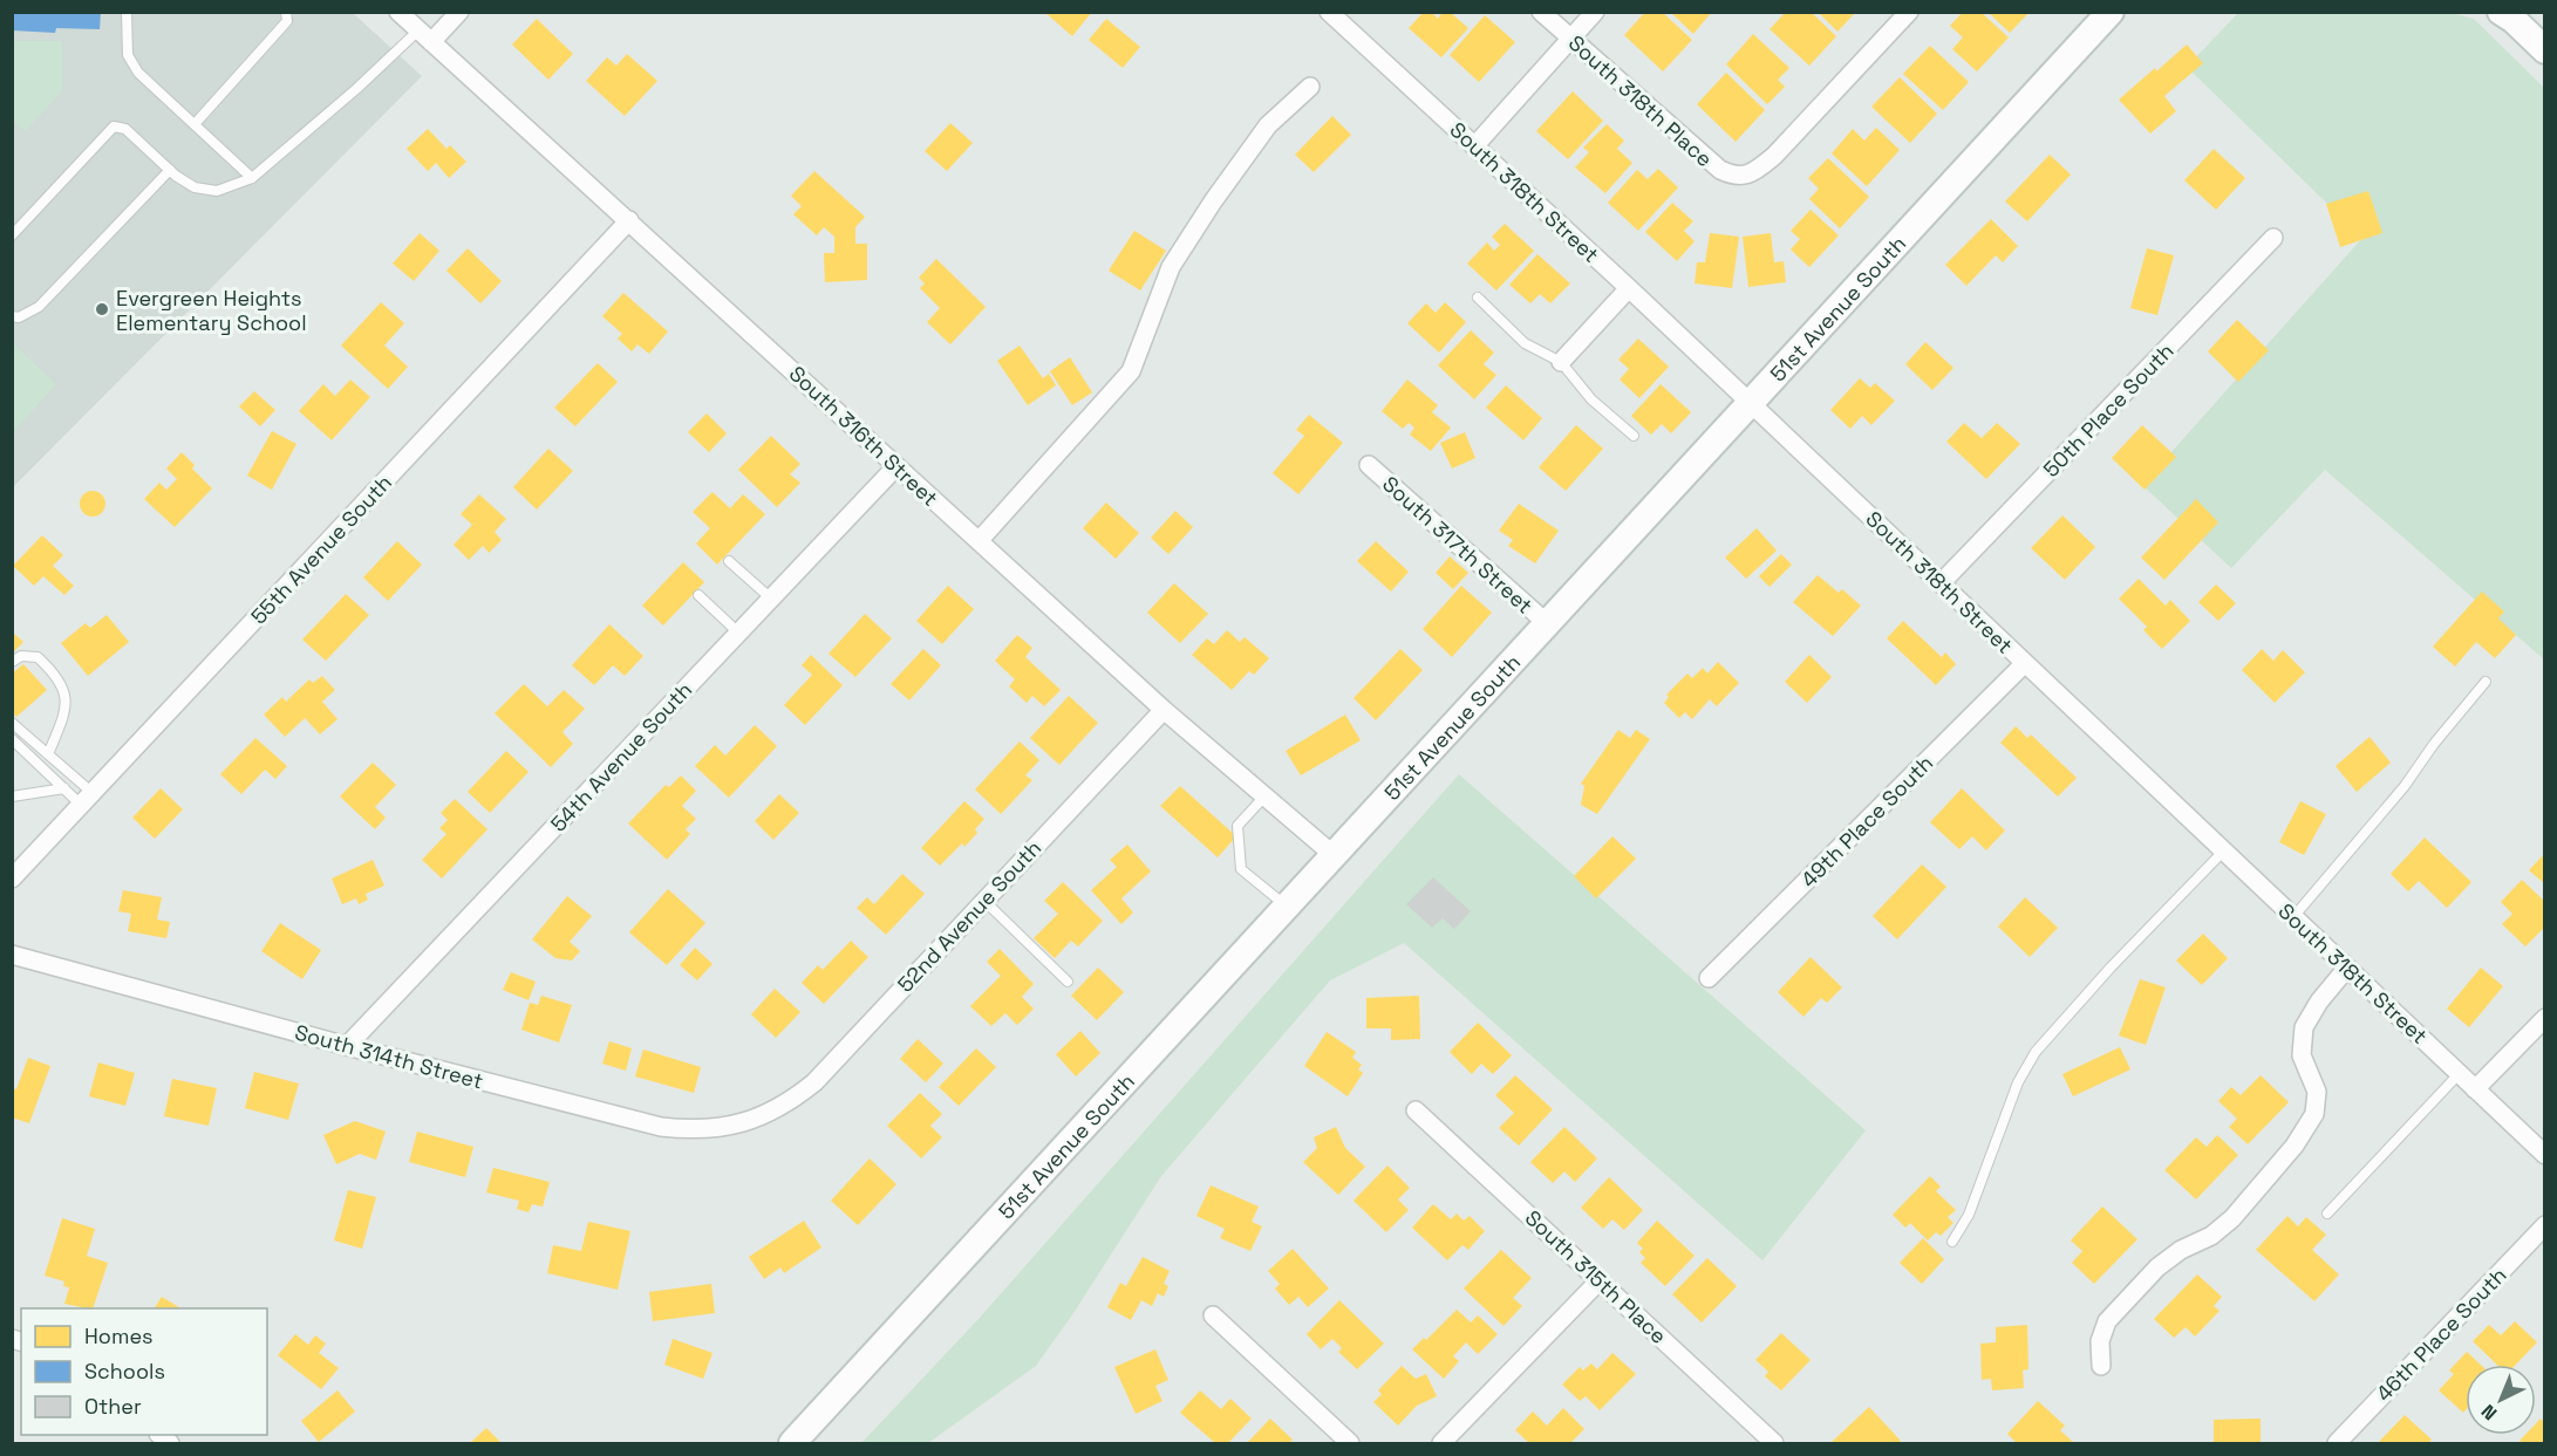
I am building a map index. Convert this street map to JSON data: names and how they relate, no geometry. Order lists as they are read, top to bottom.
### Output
{
  "streets": {
    "main road": ["51st Avenue South"],
    "street": [
      "South 318th Place",
      "South 318th Street",
      "50th Place South",
      "South 316th Street",
      "South 317th Street",
      "55th Avenue South",
      "54th Avenue South",
      "49th Place South",
      "52nd Avenue South",
      "South 314th Street",
      "South 315th Place",
      "46th Place South"
    ]
  },
  "crossings": [
    ["South 318th Street", "51st Avenue South"],
    ["South 318th Street", "50th Place South"],
    ["South 318th Street", "49th Place South"],
    ["51st Avenue South", "South 316th Street"],
    ["51st Avenue South", "South 317th Street"],
    ["South 316th Street", "55th Avenue South"],
    ["South 316th Street", "54th Avenue South"],
    ["South 316th Street", "52nd Avenue South"],
    ["54th Avenue South", "South 314th Street"],
    ["52nd Avenue South", "South 314th Street"]
  ],
  "places": ["Evergreen Heights Elementary School"],
  "legend": ["Homes", "Schools", "Other"],
  "north": "bottom left"
}
